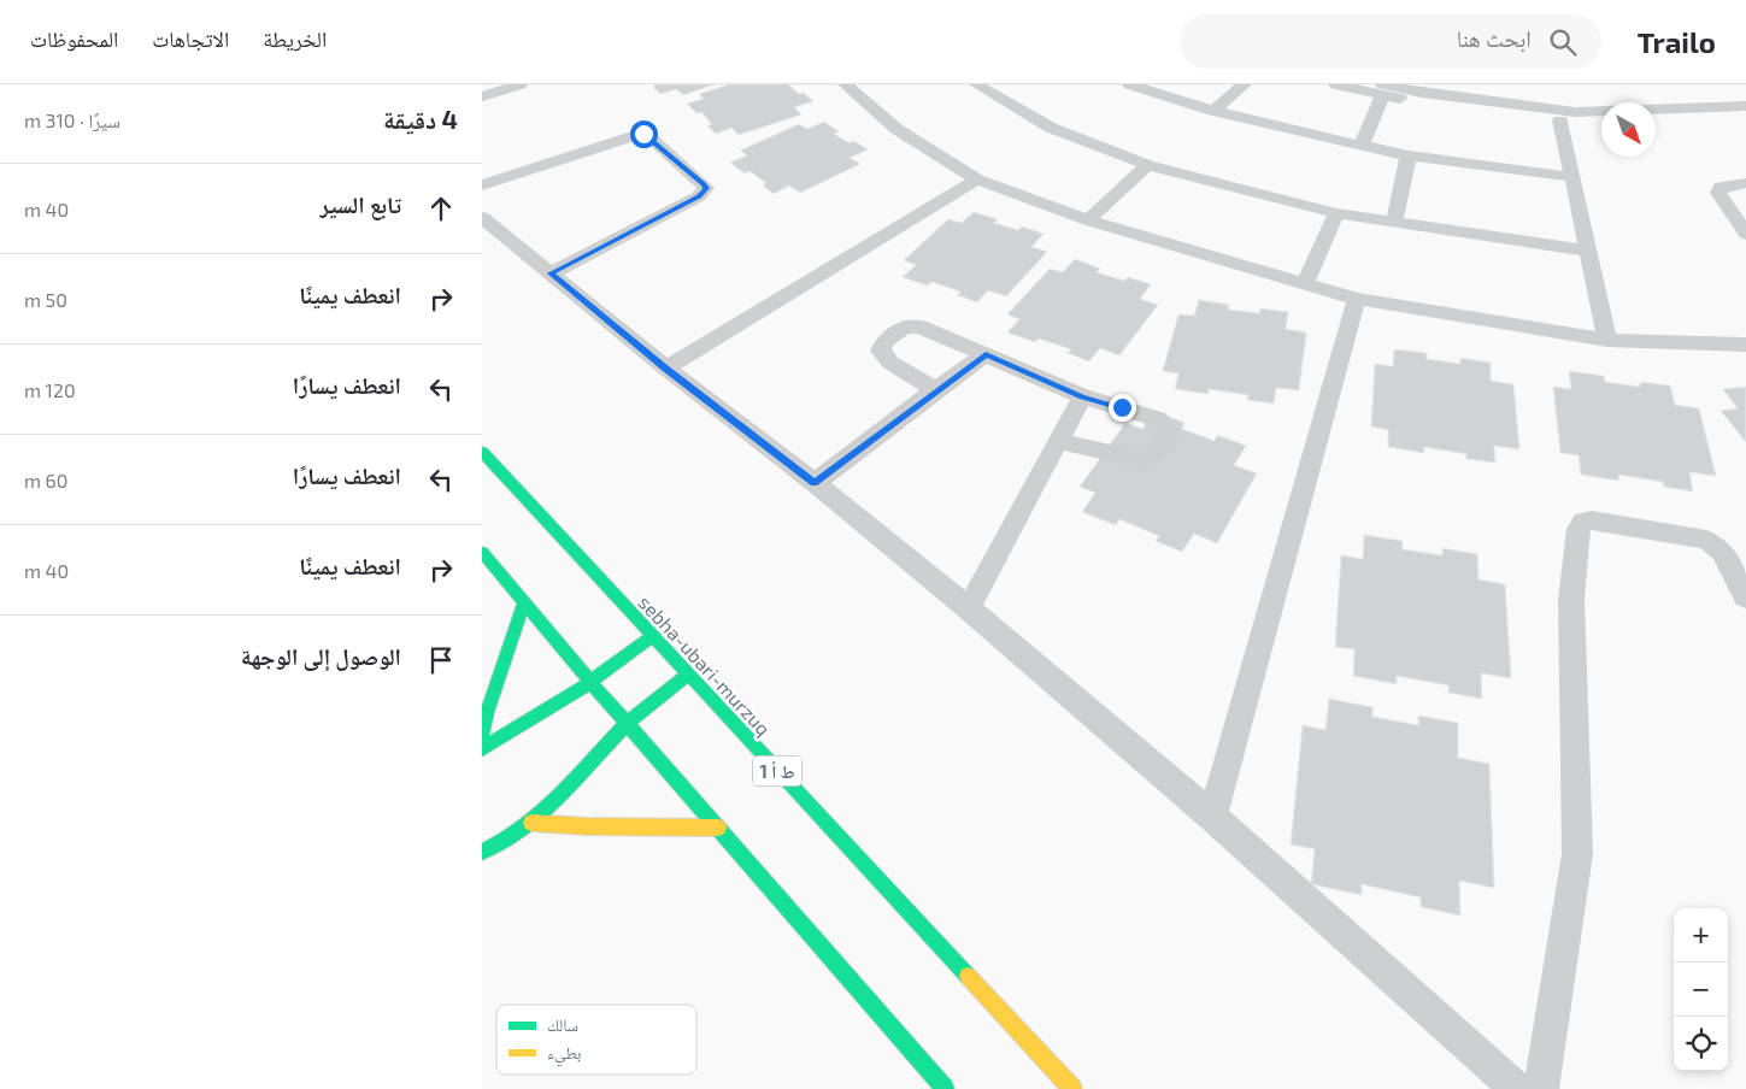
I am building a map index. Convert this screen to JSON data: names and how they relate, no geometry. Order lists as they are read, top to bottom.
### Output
{
  "streets": {
    "main road": ["sebha-ubari-murzuq", "ط أ 1"]
  },
  "legend": ["سالك", "بطيء"],
  "north": "bottom right",
  "page": {
    "header": "Trailo",
    "search": "ابحث هنا",
    "nav": ["الخريطة", "الاتجاهات", "المحفوظات"],
    "heading": ["4 دقيقة", "سيرًا · 310 m"],
    "list": [
      ["تابع السير", "40 m"],
      ["انعطف يمينًا", "50 m"],
      ["انعطف يسارًا", "120 m"],
      ["انعطف يسارًا", "60 m"],
      ["انعطف يمينًا", "40 m"],
      "الوصول إلى الوجهة"
    ],
    "map_buttons": ["+", "−"]
  }
}
